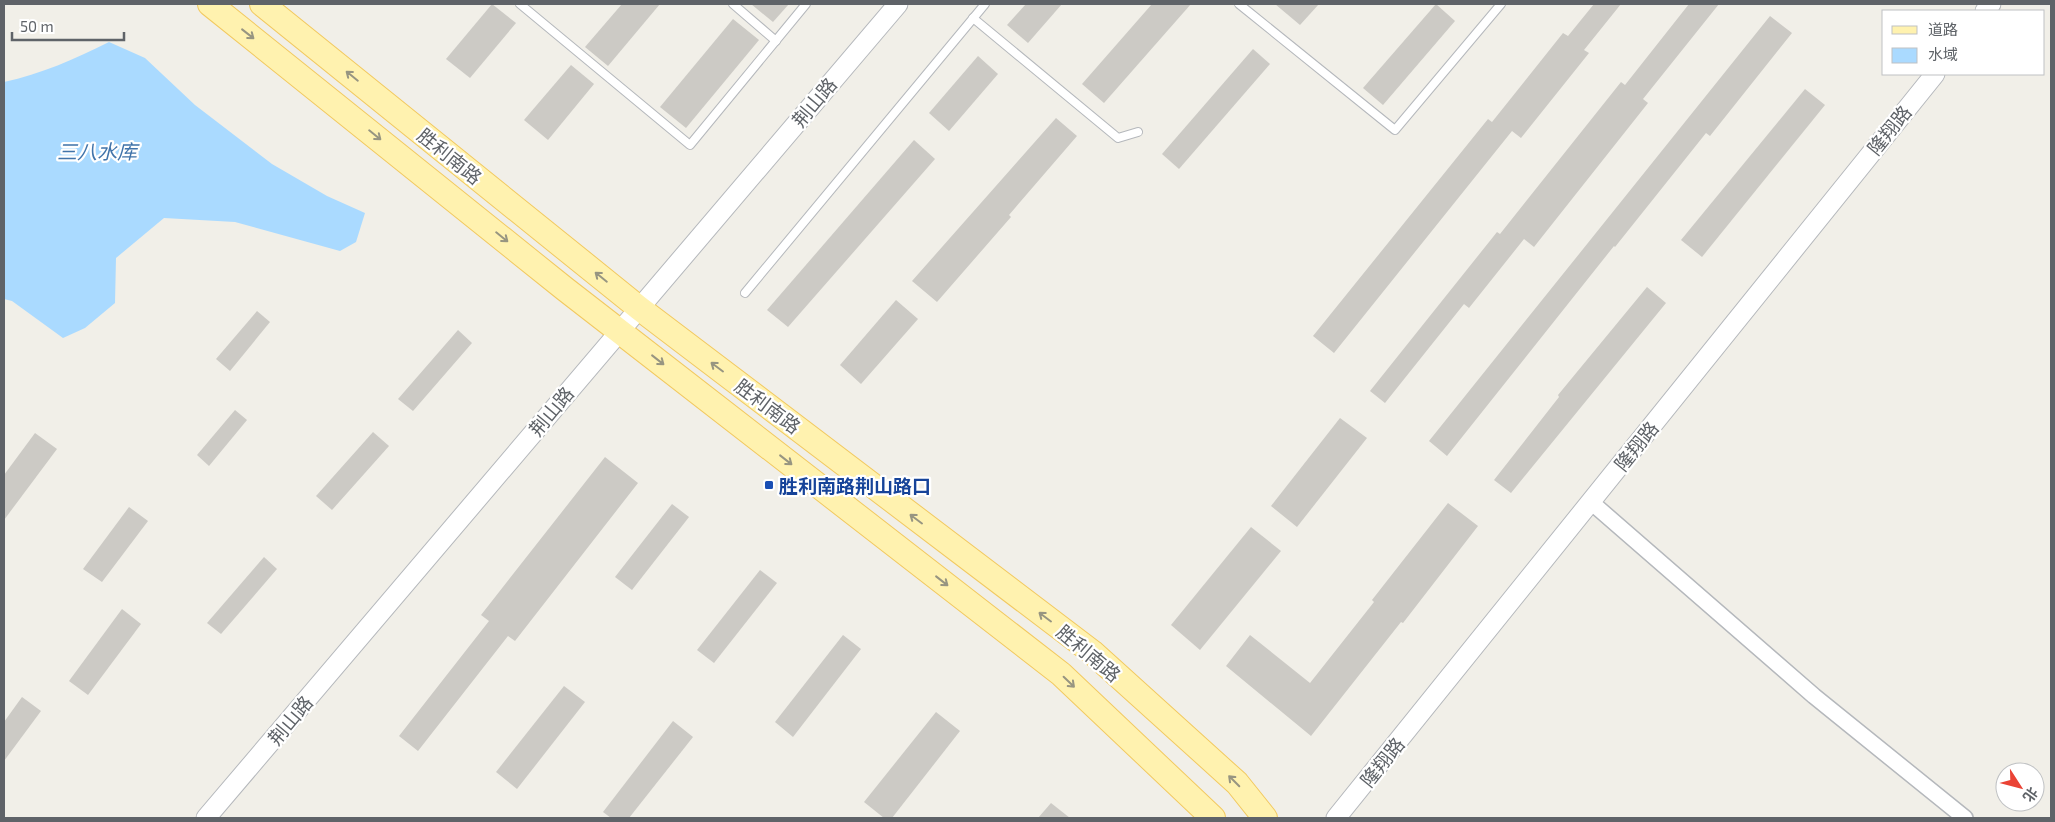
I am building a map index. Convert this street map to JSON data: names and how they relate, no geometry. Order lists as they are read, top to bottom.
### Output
{
  "streets": {
    "main road": ["胜利南路"],
    "street": ["荆山路", "隆翔路"]
  },
  "crossings": [
    ["荆山路", "胜利南路"]
  ],
  "water": ["三八水库"],
  "places": {
    "transit": ["胜利南路荆山路口"]
  },
  "legend": ["道路", "水域"],
  "scale_bar": "50 m",
  "north": "bottom right"
}
